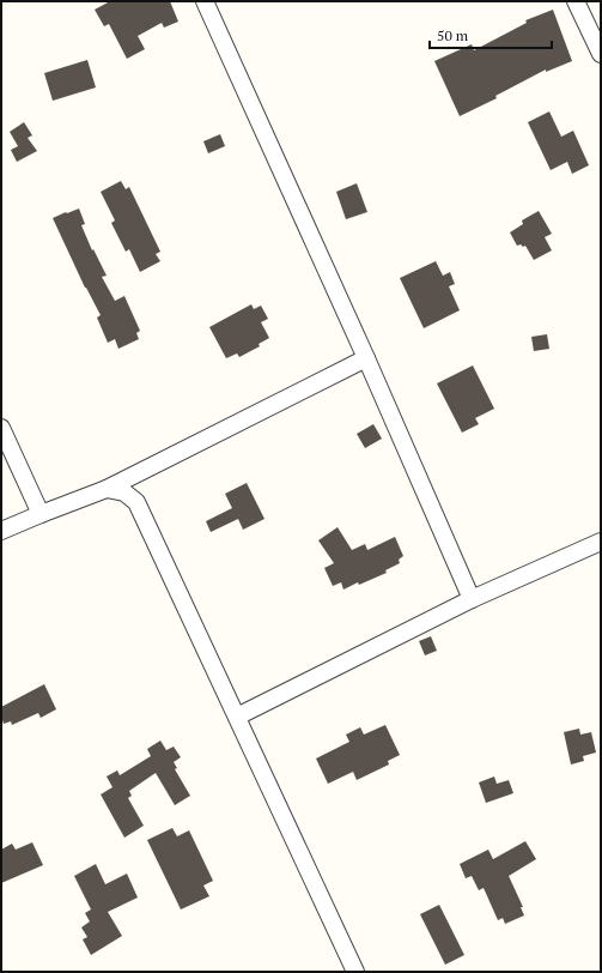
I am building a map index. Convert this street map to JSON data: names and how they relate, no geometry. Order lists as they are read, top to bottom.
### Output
{
  "scale_bar": "50 m"
}
